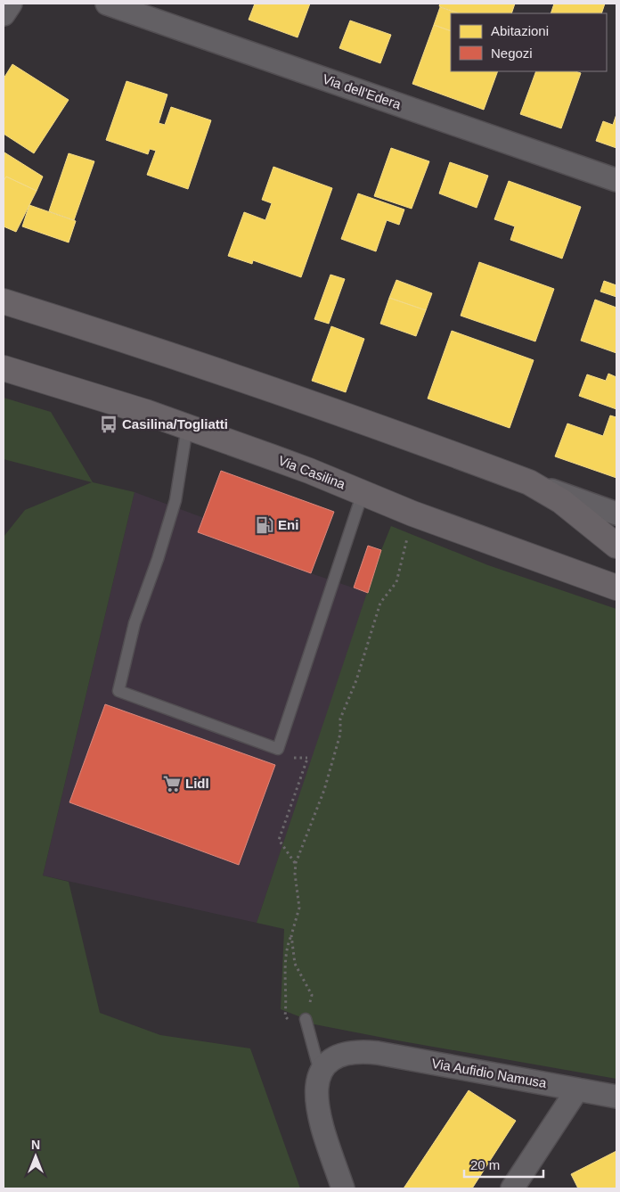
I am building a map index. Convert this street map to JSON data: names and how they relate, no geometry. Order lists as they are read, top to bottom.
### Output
{
  "streets": {
    "main road": ["Via Casilina"],
    "street": ["Via dell'Edera", "Via Aufidio Namusa"]
  },
  "places": {
    "bus stop": ["Casilina/Togliatti"],
    "fuel station": ["Eni"],
    "supermarket": ["Lidl"]
  },
  "legend": ["Abitazioni", "Negozi"],
  "scale_bar": "20 m",
  "north": "top"
}
